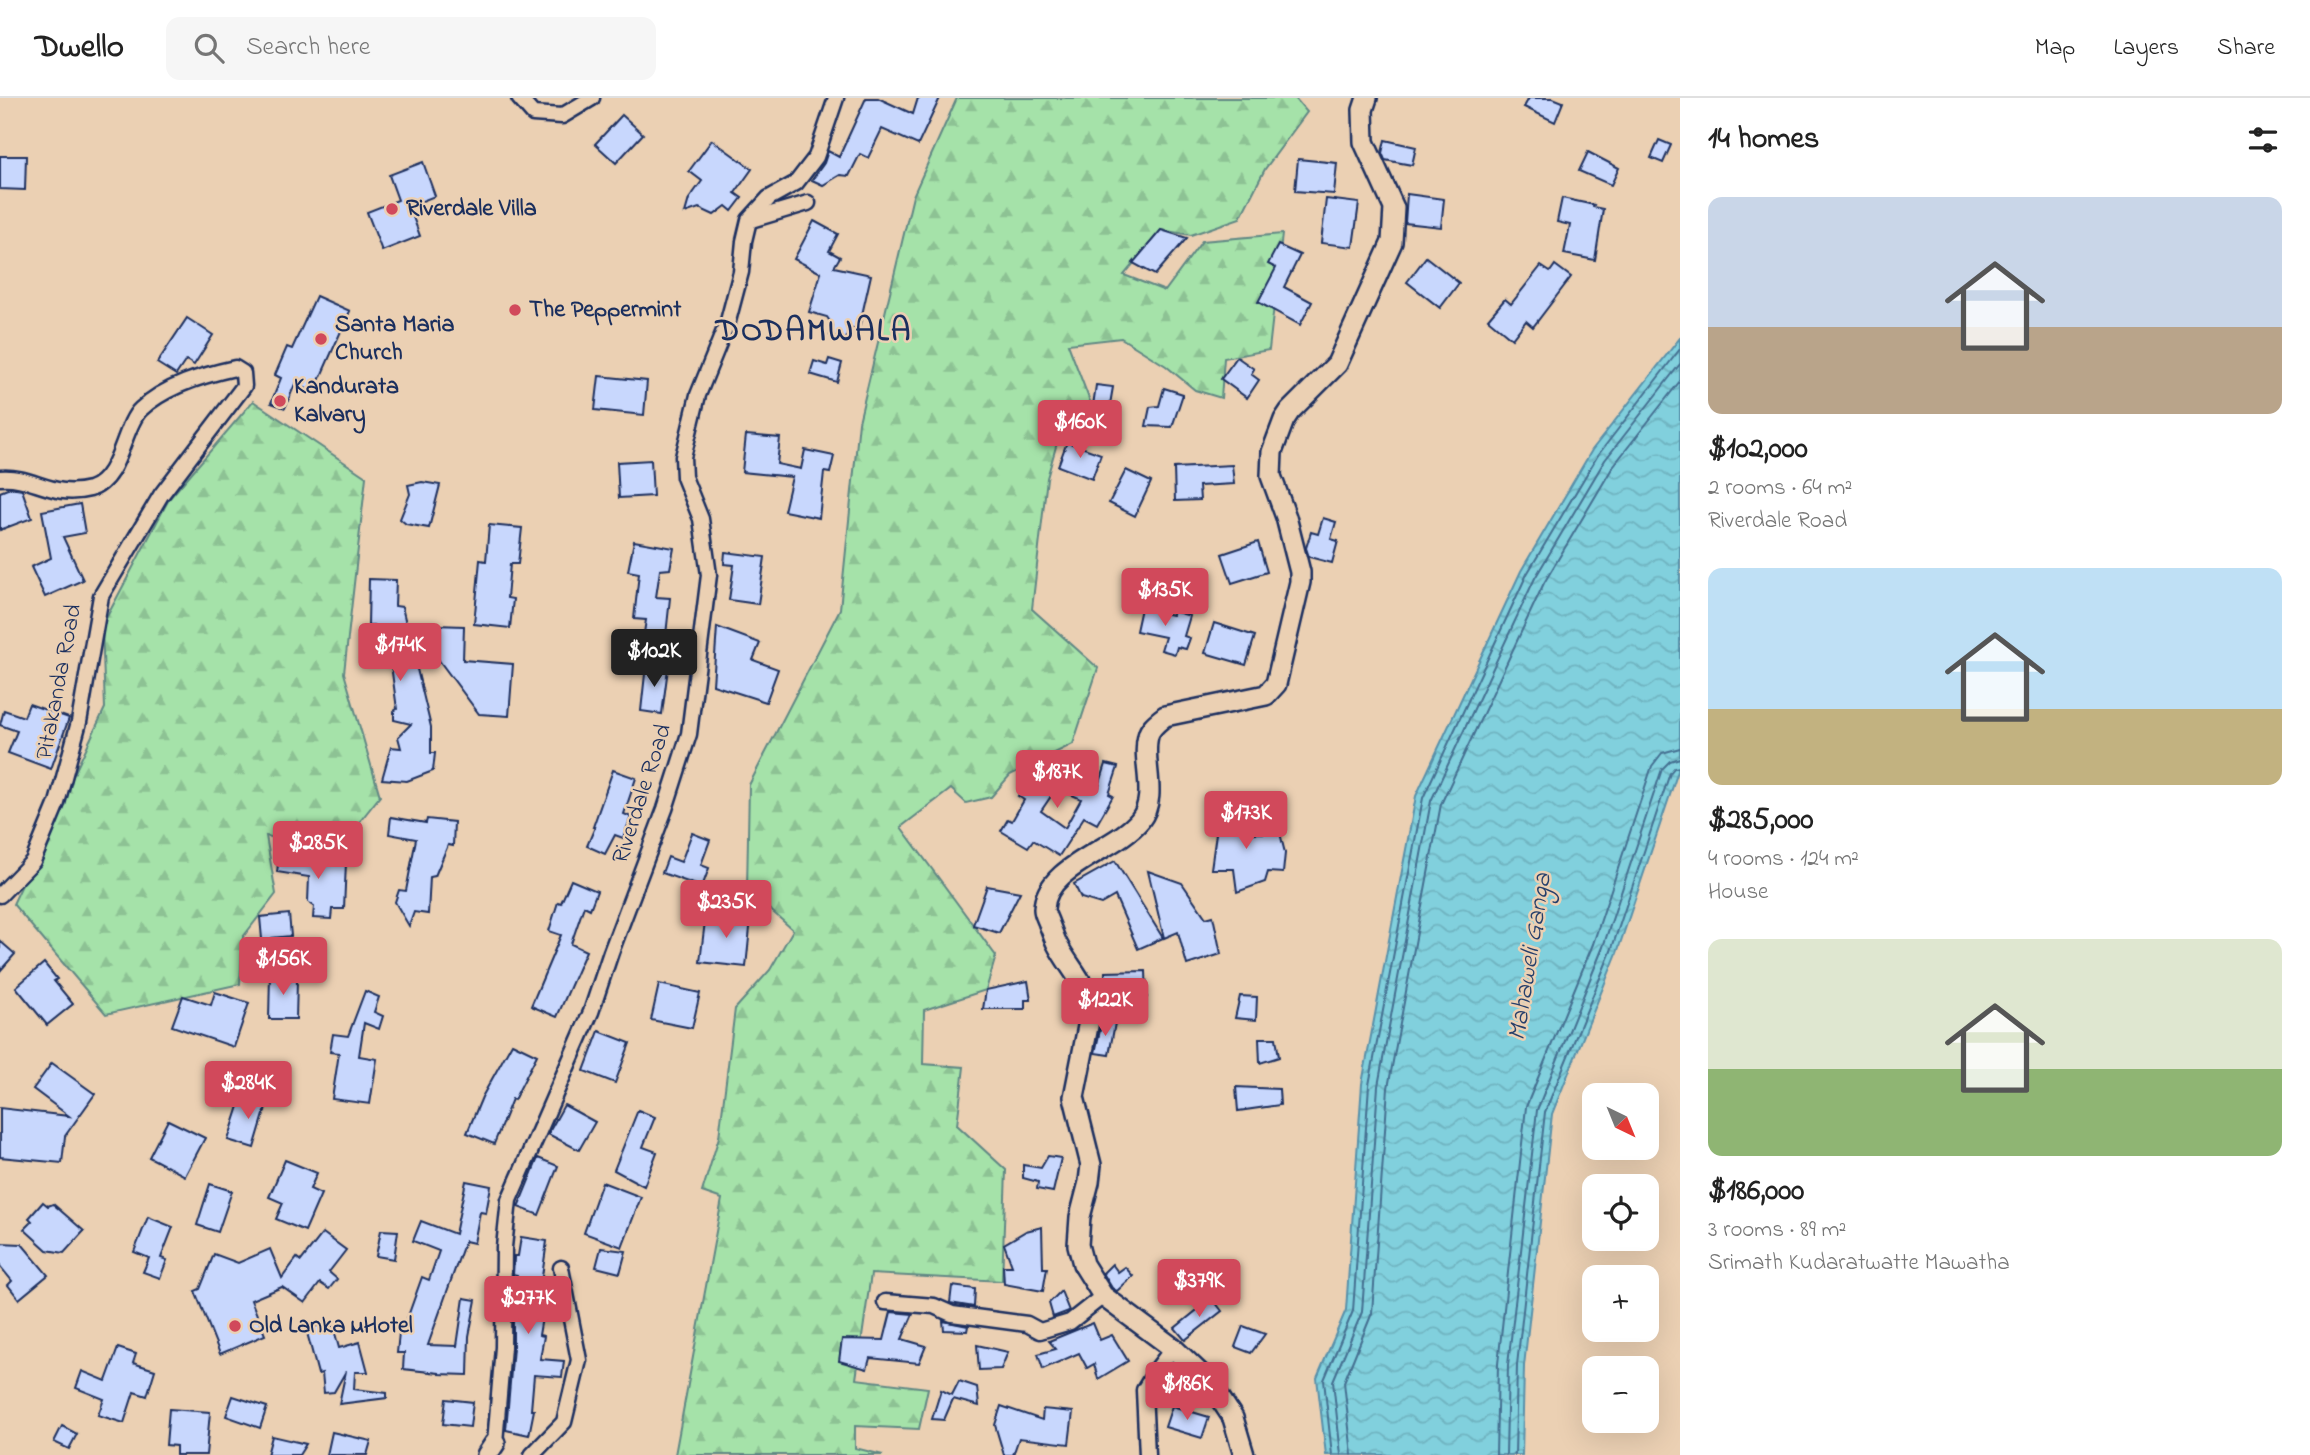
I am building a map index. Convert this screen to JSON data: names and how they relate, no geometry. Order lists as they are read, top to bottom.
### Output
{
  "streets": {
    "street": ["Pitakanda Road", "Riverdale Road"]
  },
  "districts": ["DODAMWALA"],
  "water": ["Mahaweli Ganga"],
  "places": [
    "Riverdale Villa",
    "The Peppermint",
    "Santa Maria Church",
    "Kandurata Kalvary",
    "Old Lanka µHotel"
  ],
  "north": "bottom right",
  "page": {
    "header": "Dwello",
    "search": "Search here",
    "nav": ["Map", "Layers", "Share"],
    "heading": "14 homes",
    "list": [
      {
        "name": "$102,000",
        "note": "2 rooms · 64 m² · Riverdale Road"
      },
      {
        "name": "$285,000",
        "note": "4 rooms · 124 m² · House"
      },
      {
        "name": "$186,000",
        "note": "3 rooms · 89 m² · Srimath Kudaratwatte Mawatha"
      }
    ],
    "price": [
      "$160K",
      "$135K",
      "$174K",
      "$102K",
      "$187K",
      "$173K",
      "$285K",
      "$235K",
      "$156K",
      "$122K",
      "$284K",
      "$379K",
      "$277K",
      "$186K"
    ],
    "map_buttons": ["+", "−"]
  }
}
